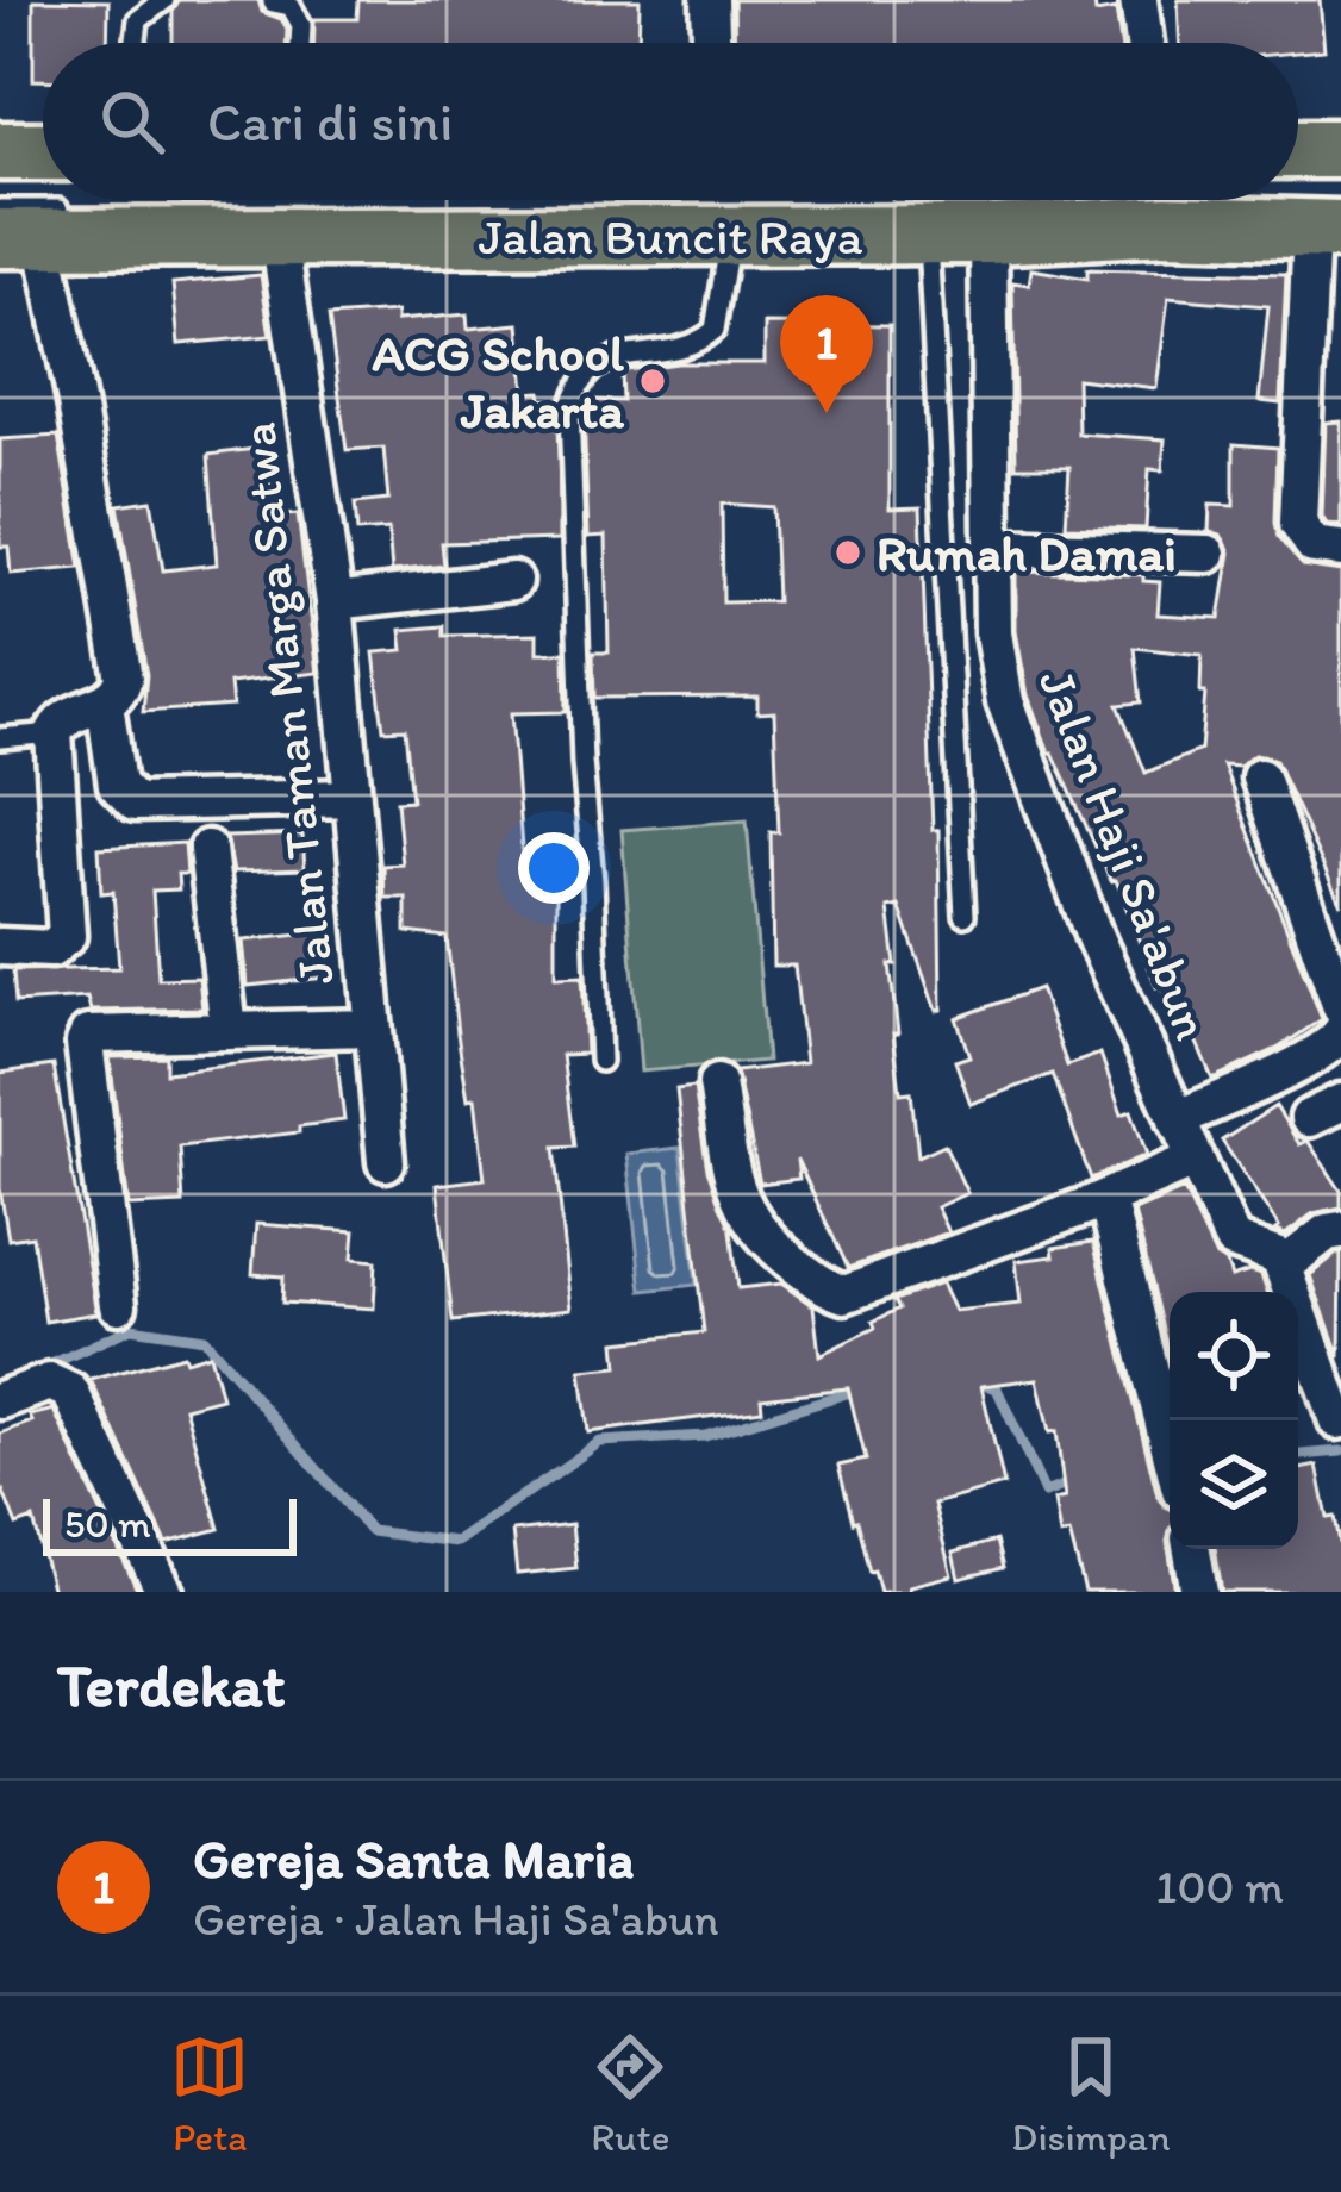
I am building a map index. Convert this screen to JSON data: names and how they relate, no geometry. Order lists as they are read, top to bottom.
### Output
{
  "streets": {
    "main road": ["Jalan Buncit Raya"],
    "street": ["Jalan Taman Marga Satwa", "Jalan Haji Sa'abun"]
  },
  "crossings": [
    ["Jalan Buncit Raya", "Jalan Taman Marga Satwa"],
    ["Jalan Buncit Raya", "Jalan Haji Sa'abun"]
  ],
  "places": ["ACG School Jakarta", "Rumah Damai"],
  "scale_bar": "50 m",
  "page": {
    "search": "Cari di sini",
    "pins": "1",
    "scale": "50 m",
    "heading": "Terdekat",
    "list": [
      {
        "mark": "1",
        "name": "Gereja Santa Maria",
        "note": "Gereja · Jalan Haji Sa'abun",
        "value": "100 m"
      }
    ],
    "nav": ["Peta", "Rute", "Disimpan"]
  }
}
